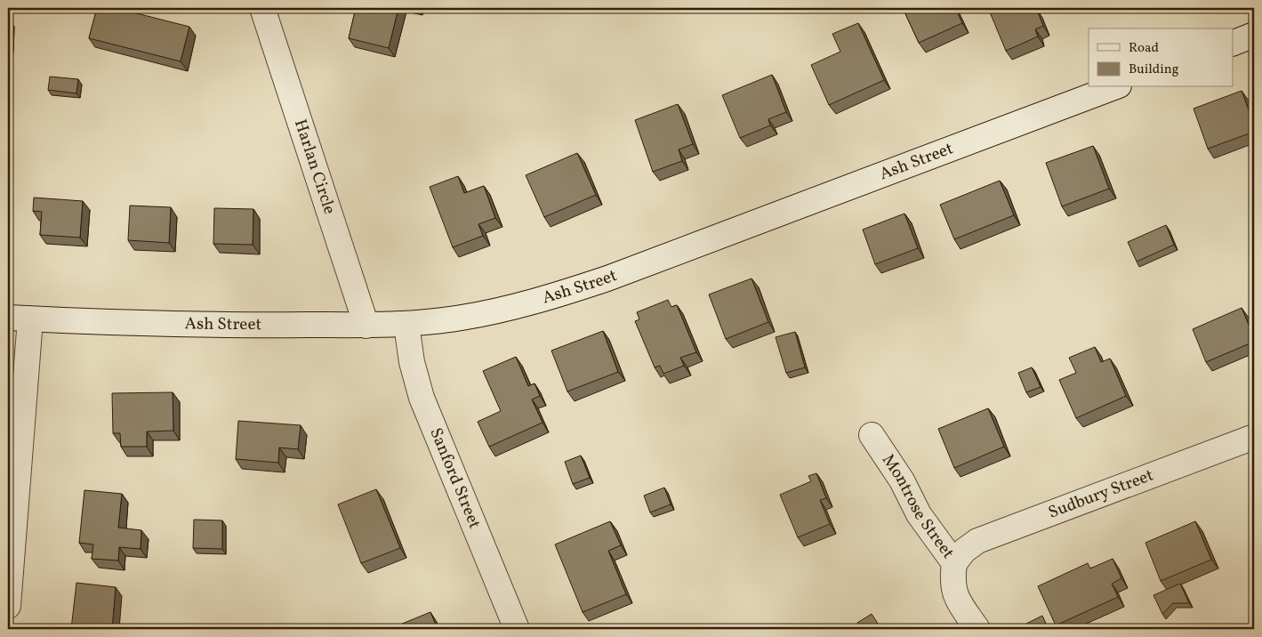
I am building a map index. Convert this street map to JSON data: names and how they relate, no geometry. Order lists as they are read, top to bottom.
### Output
{
  "streets": {
    "street": [
      "Ash Street",
      "Harlan Circle",
      "Sanford Street",
      "Sudbury Street",
      "Montrose Street"
    ]
  },
  "crossings": [
    ["Ash Street", "Harlan Circle"],
    ["Ash Street", "Sanford Street"],
    ["Sudbury Street", "Montrose Street"]
  ],
  "legend": ["Road", "Building"]
}
